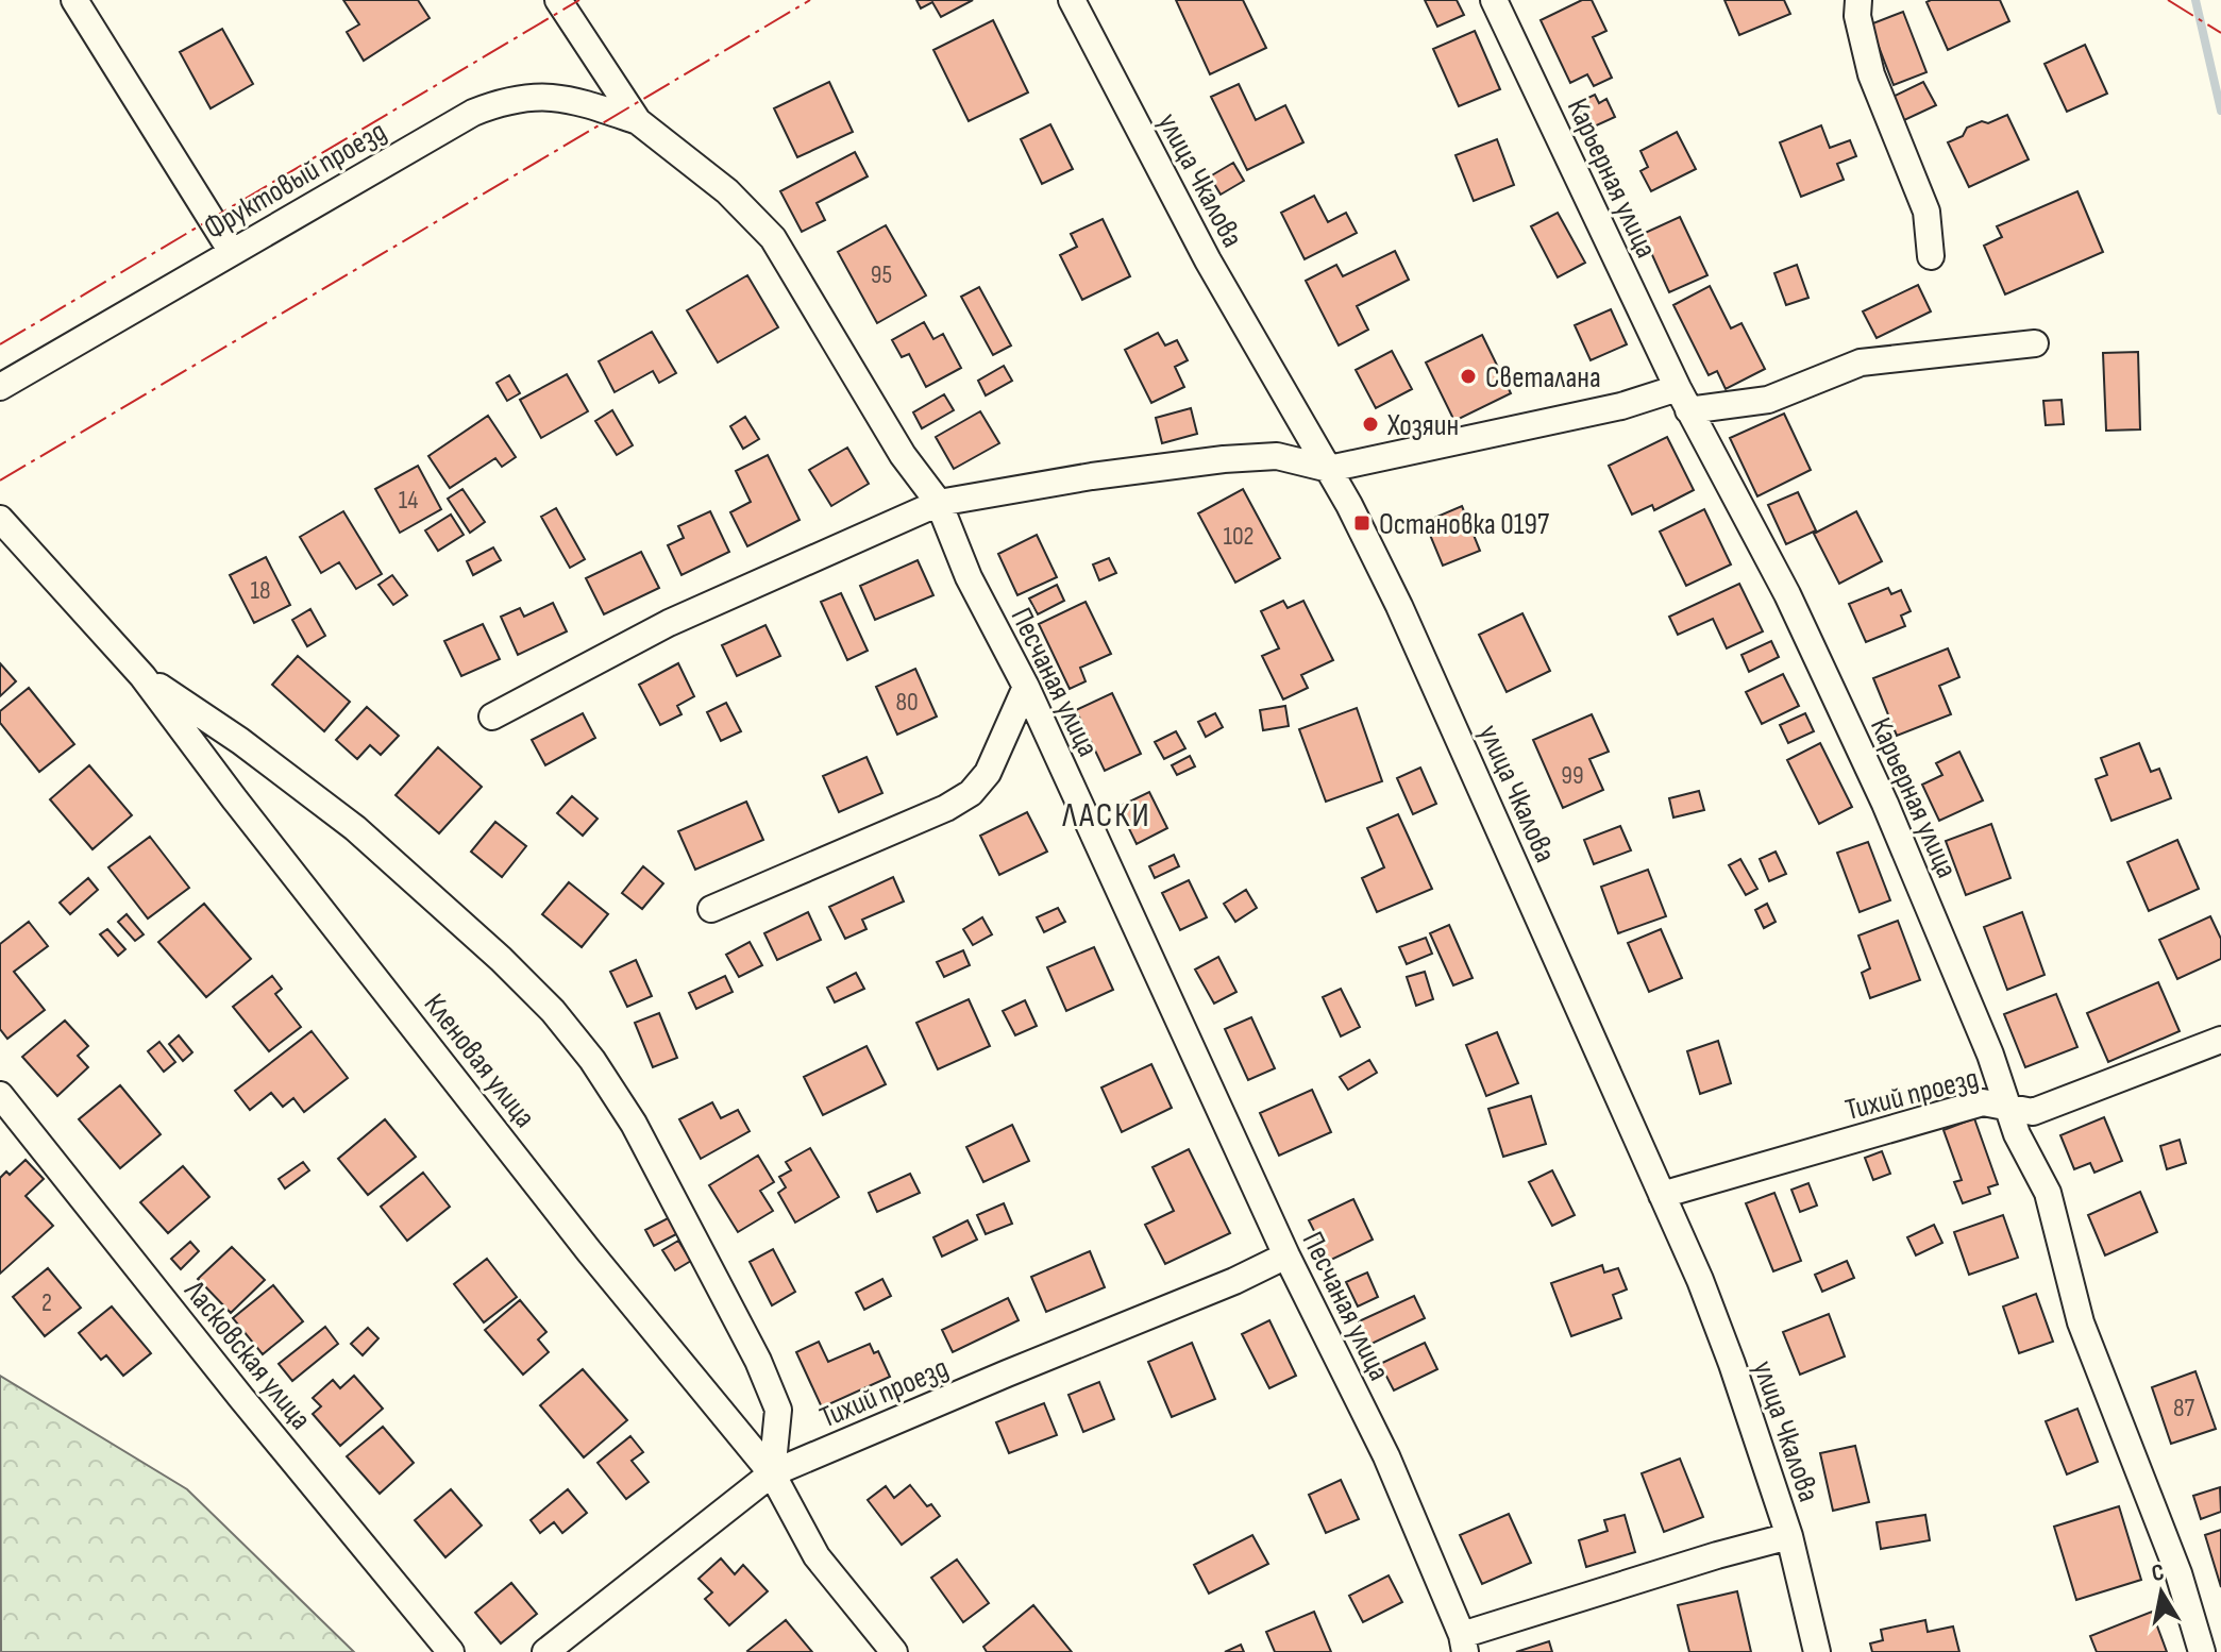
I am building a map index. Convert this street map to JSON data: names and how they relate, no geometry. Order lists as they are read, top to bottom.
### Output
{
  "streets": {
    "street": [
      "Карьерная улица",
      "Фруктовый проезд",
      "улица Чкалова",
      "Песчаная улица",
      "Кленовая улица",
      "Тихий проезд",
      "Ласковская улица"
    ]
  },
  "crossings": [
    ["Карьерная улица", "Тихий проезд"],
    ["Фруктовый проезд", "Песчаная улица"],
    ["улица Чкалова", "Тихий проезд"],
    ["Песчаная улица", "Тихий проезд"],
    ["Кленовая улица", "Тихий проезд"]
  ],
  "districts": ["ЛАСКИ"],
  "places": {
    "other": ["Светалана", "Хозяин"],
    "transit": ["Остановка 0197"]
  },
  "house_numbers": [
    "95",
    "14",
    "102",
    "18",
    "80",
    "99",
    "2",
    "87"
  ],
  "north": "top"
}
